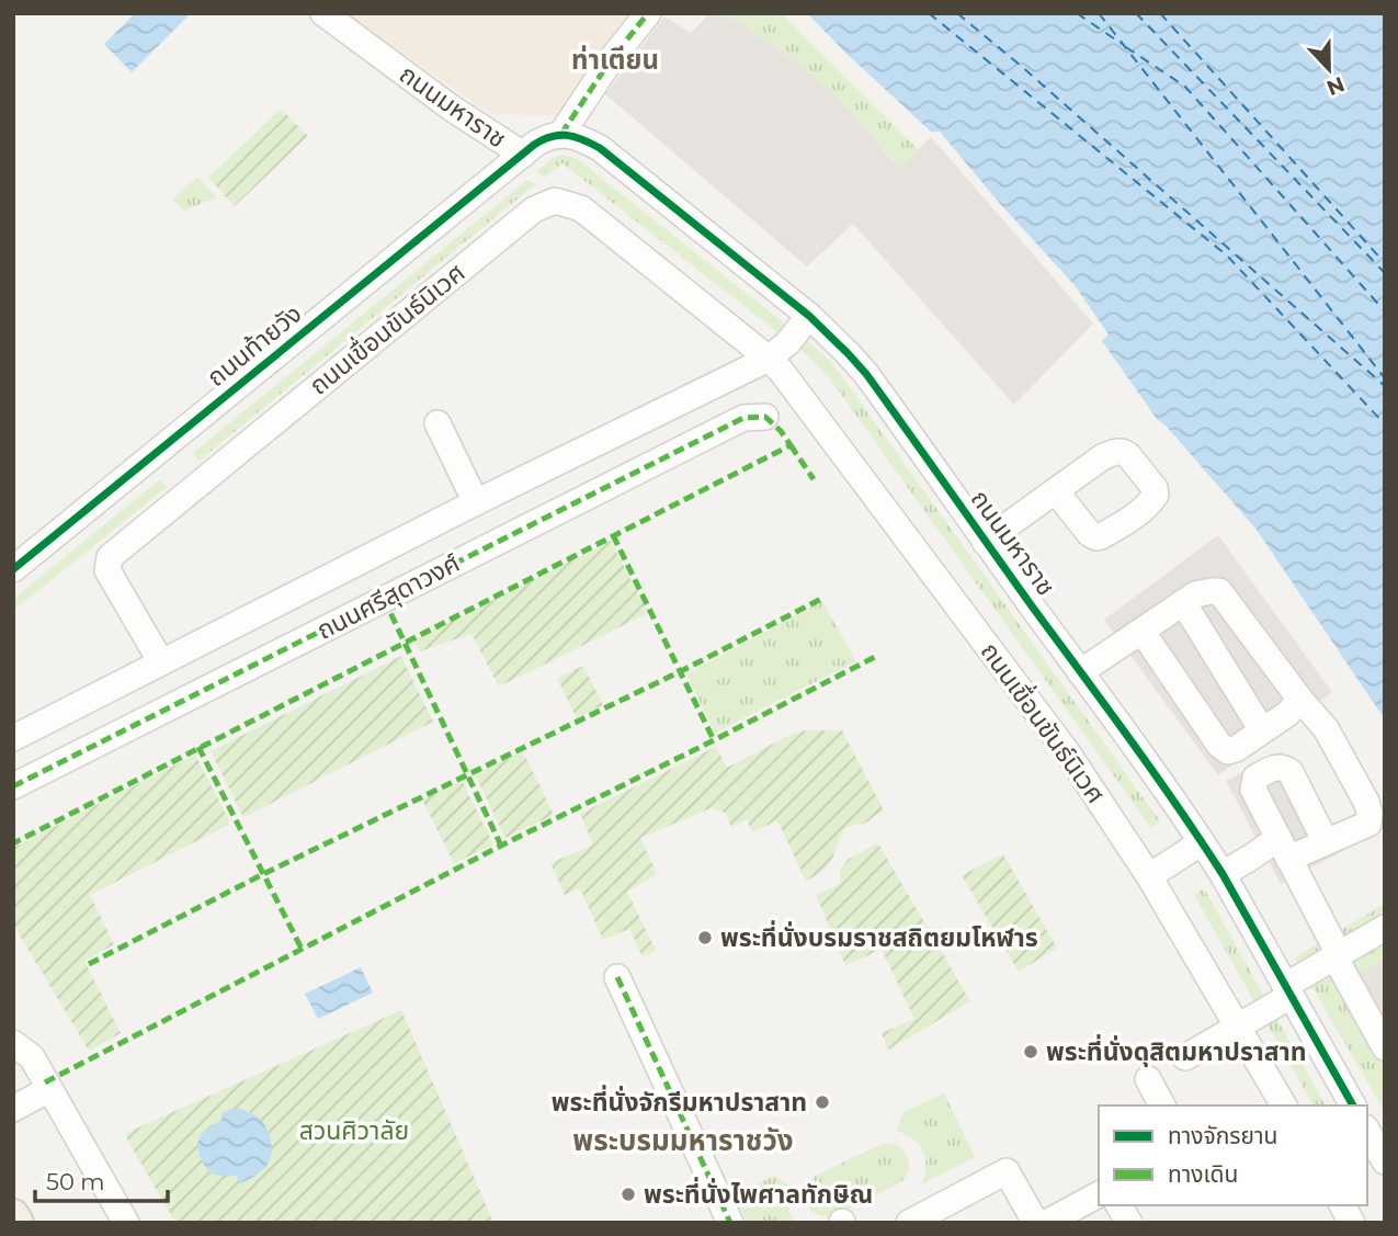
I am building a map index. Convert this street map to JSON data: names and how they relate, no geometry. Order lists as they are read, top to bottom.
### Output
{
  "streets": {
    "street": [
      "ถนนมหาราช",
      "ถนนเขื่อนขันธ์นิเวศ",
      "ถนนท้ายวัง",
      "ถนนศรีสุดาวงศ์"
    ]
  },
  "crossings": [
    ["ถนนมหาราช", "ถนนท้ายวัง"]
  ],
  "districts": ["ท่าเตียน", "พระบรมมหาราชวัง"],
  "parks": ["สวนศิวาลัย"],
  "places": [
    "พระที่นั่งบรมราชสถิตยมโหฬาร",
    "พระที่นั่งดุสิตมหาปราสาท",
    "พระที่นั่งจักรีมหาปราสาท",
    "พระที่นั่งไพศาลทักษิณ"
  ],
  "legend": ["ทางจักรยาน", "ทางเดิน"],
  "scale_bar": "50 m",
  "north": "bottom"
}
